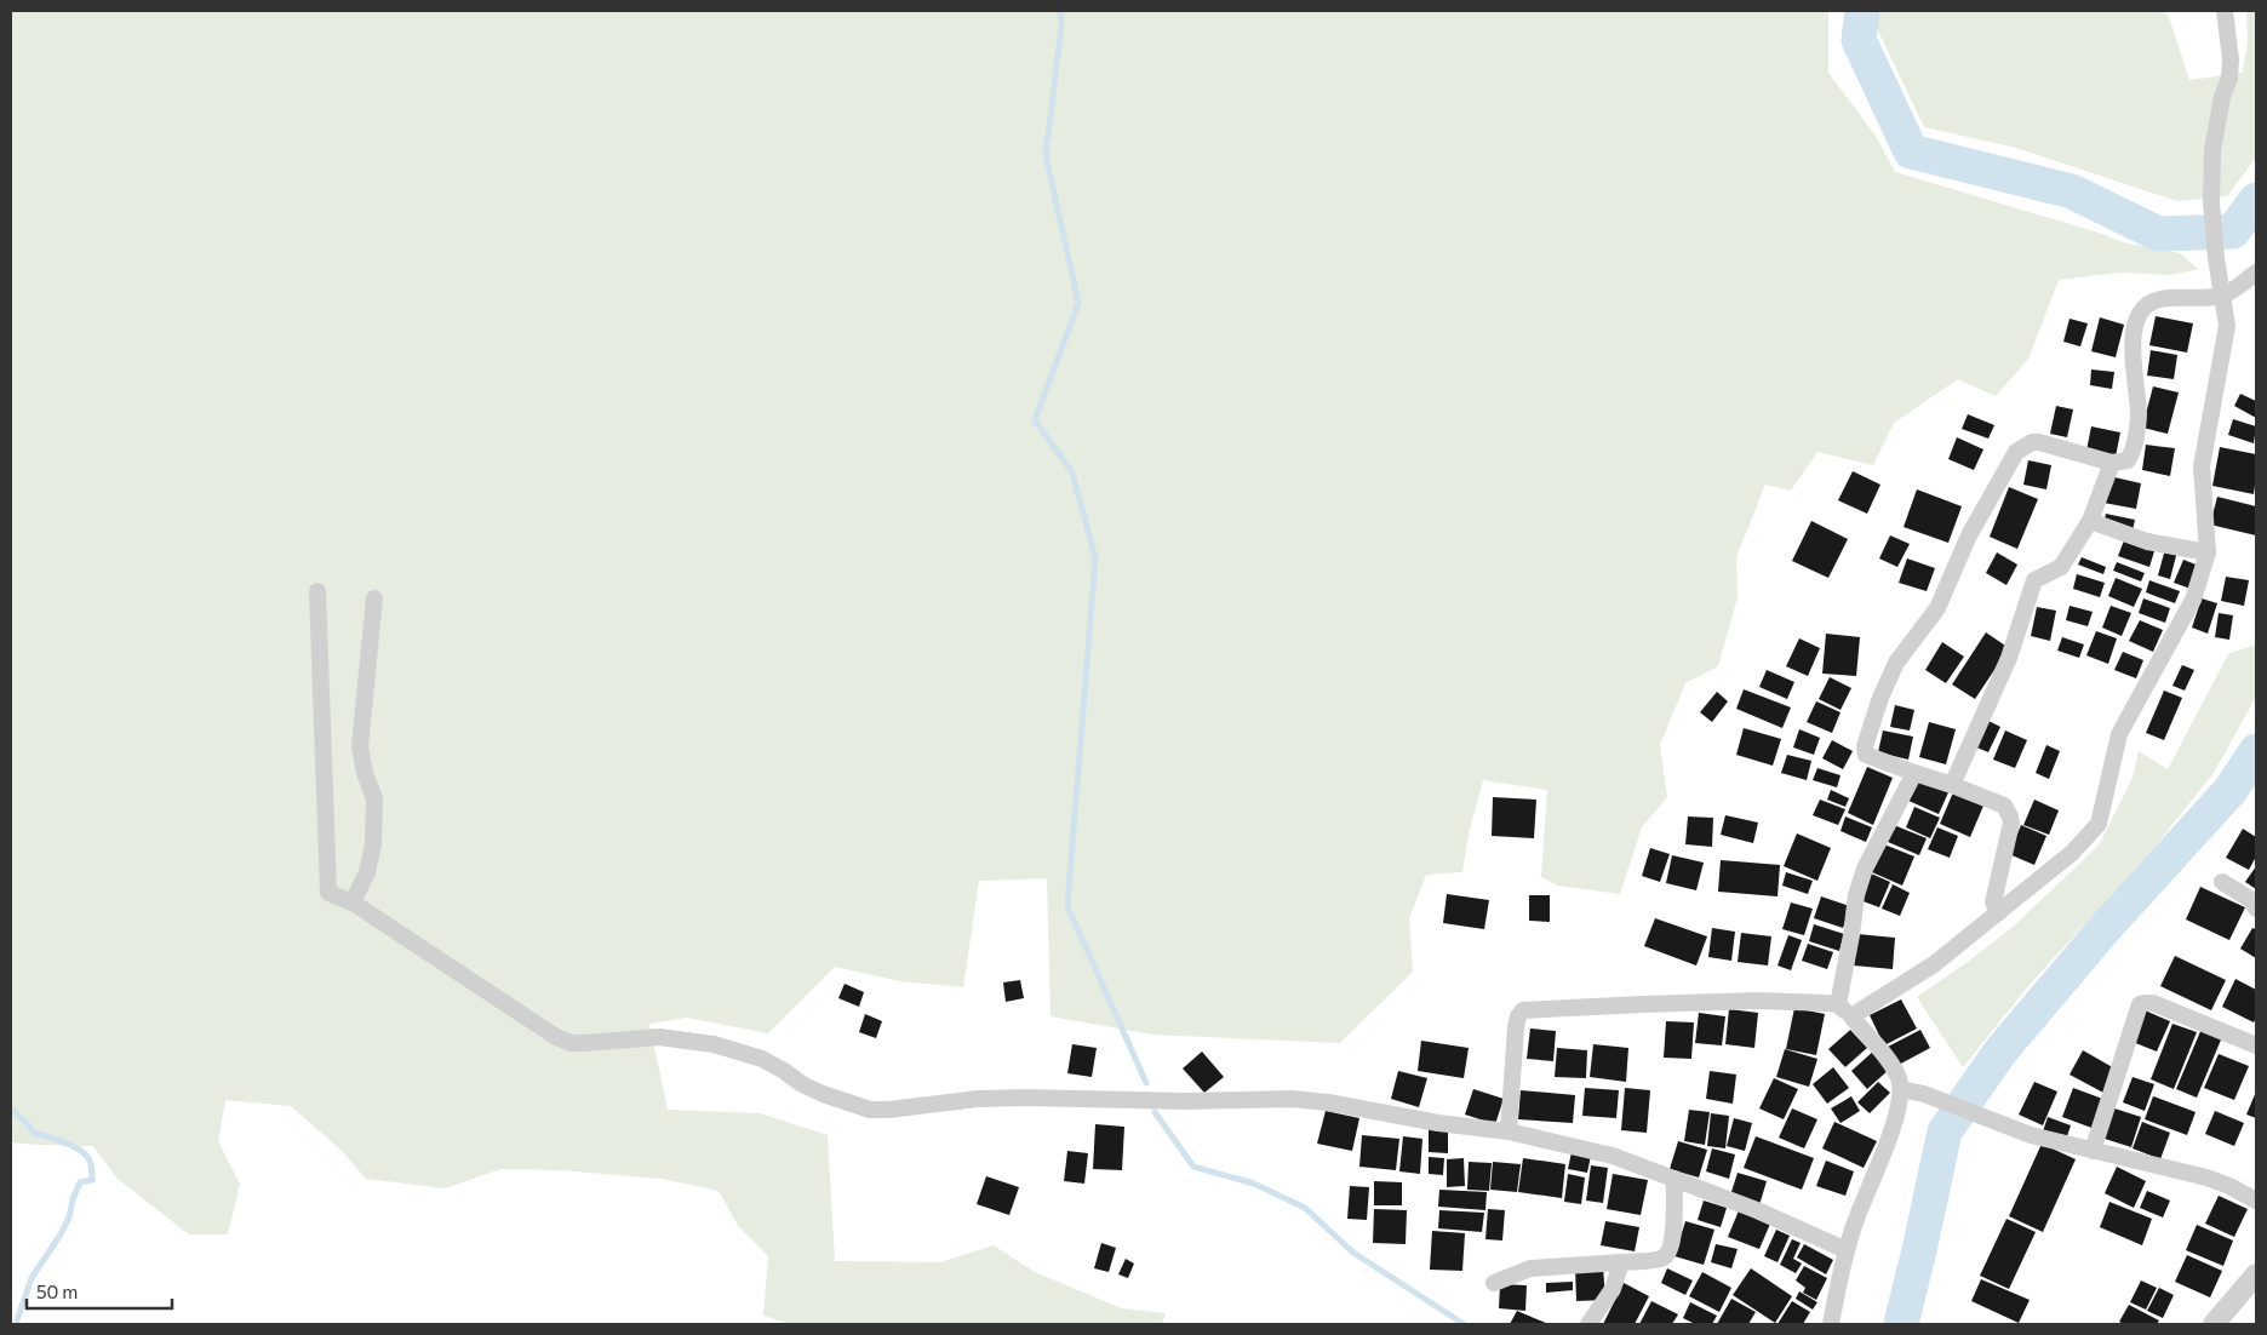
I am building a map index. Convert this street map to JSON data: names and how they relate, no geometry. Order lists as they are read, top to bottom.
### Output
{
  "scale_bar": "50 m"
}
